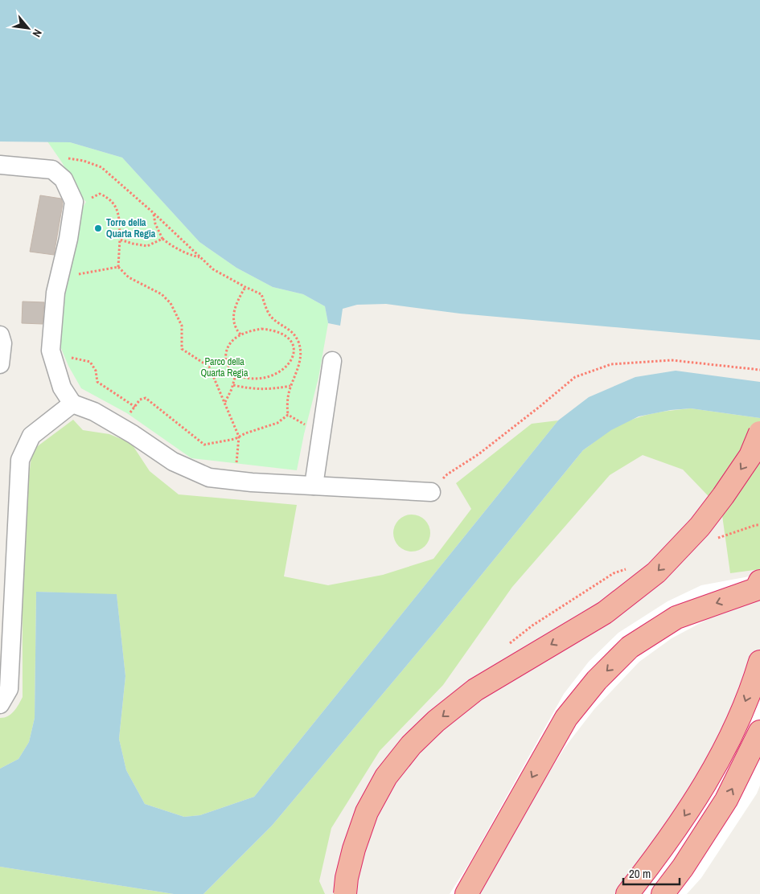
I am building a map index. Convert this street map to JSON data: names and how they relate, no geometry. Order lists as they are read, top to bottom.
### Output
{
  "parks": ["Parco della Quarta Regia"],
  "places": ["Torre della Quarta Regia"],
  "scale_bar": "20 m",
  "north": "bottom right"
}
